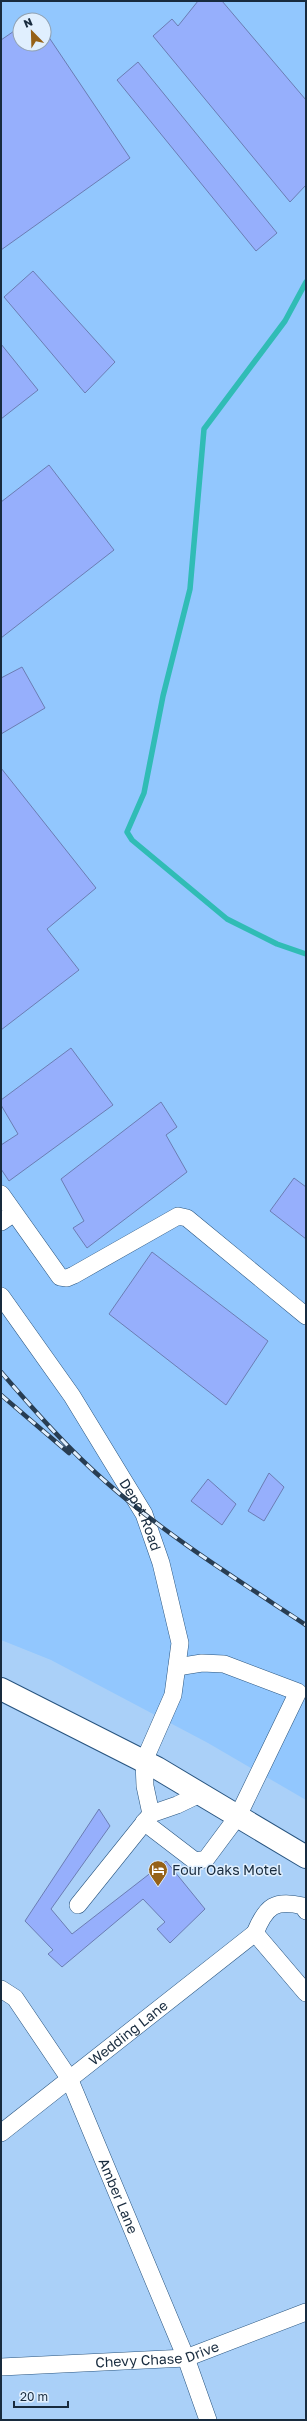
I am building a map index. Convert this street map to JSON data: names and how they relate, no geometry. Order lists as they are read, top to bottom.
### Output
{
  "streets": {
    "street": [
      "Depot Road",
      "Wedding Lane",
      "Amber Lane",
      "Chevy Chase Drive"
    ]
  },
  "crossings": [
    ["Wedding Lane", "Amber Lane"],
    ["Amber Lane", "Chevy Chase Drive"]
  ],
  "places": {
    "hotel": ["Four Oaks Motel"]
  },
  "scale_bar": "20 m",
  "north": "top left"
}
